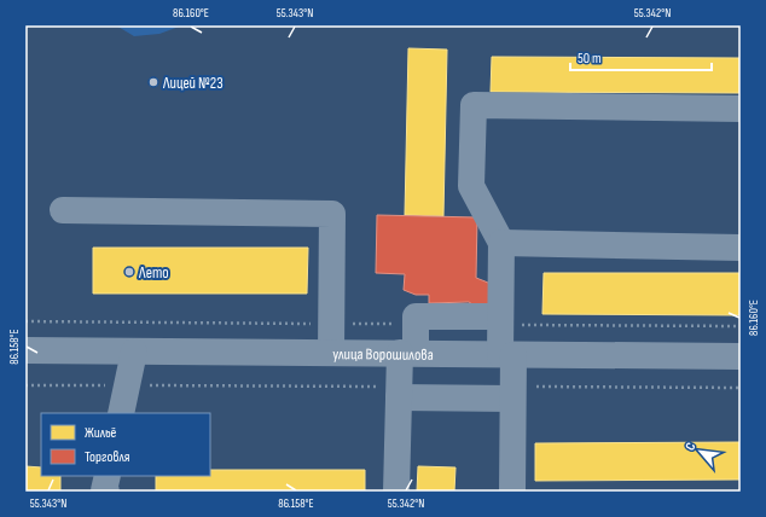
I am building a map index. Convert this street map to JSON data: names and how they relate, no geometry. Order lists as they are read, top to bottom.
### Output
{
  "streets": {
    "street": ["улица Ворошилова"]
  },
  "places": ["Лицей №23", "Лето"],
  "legend": ["Жильё", "Торговля"],
  "scale_bar": "50 m",
  "north": "top left",
  "coordinates": [
    "86.160°E",
    "55.343°N",
    "55.342°N",
    "86.158°E"
  ]
}
